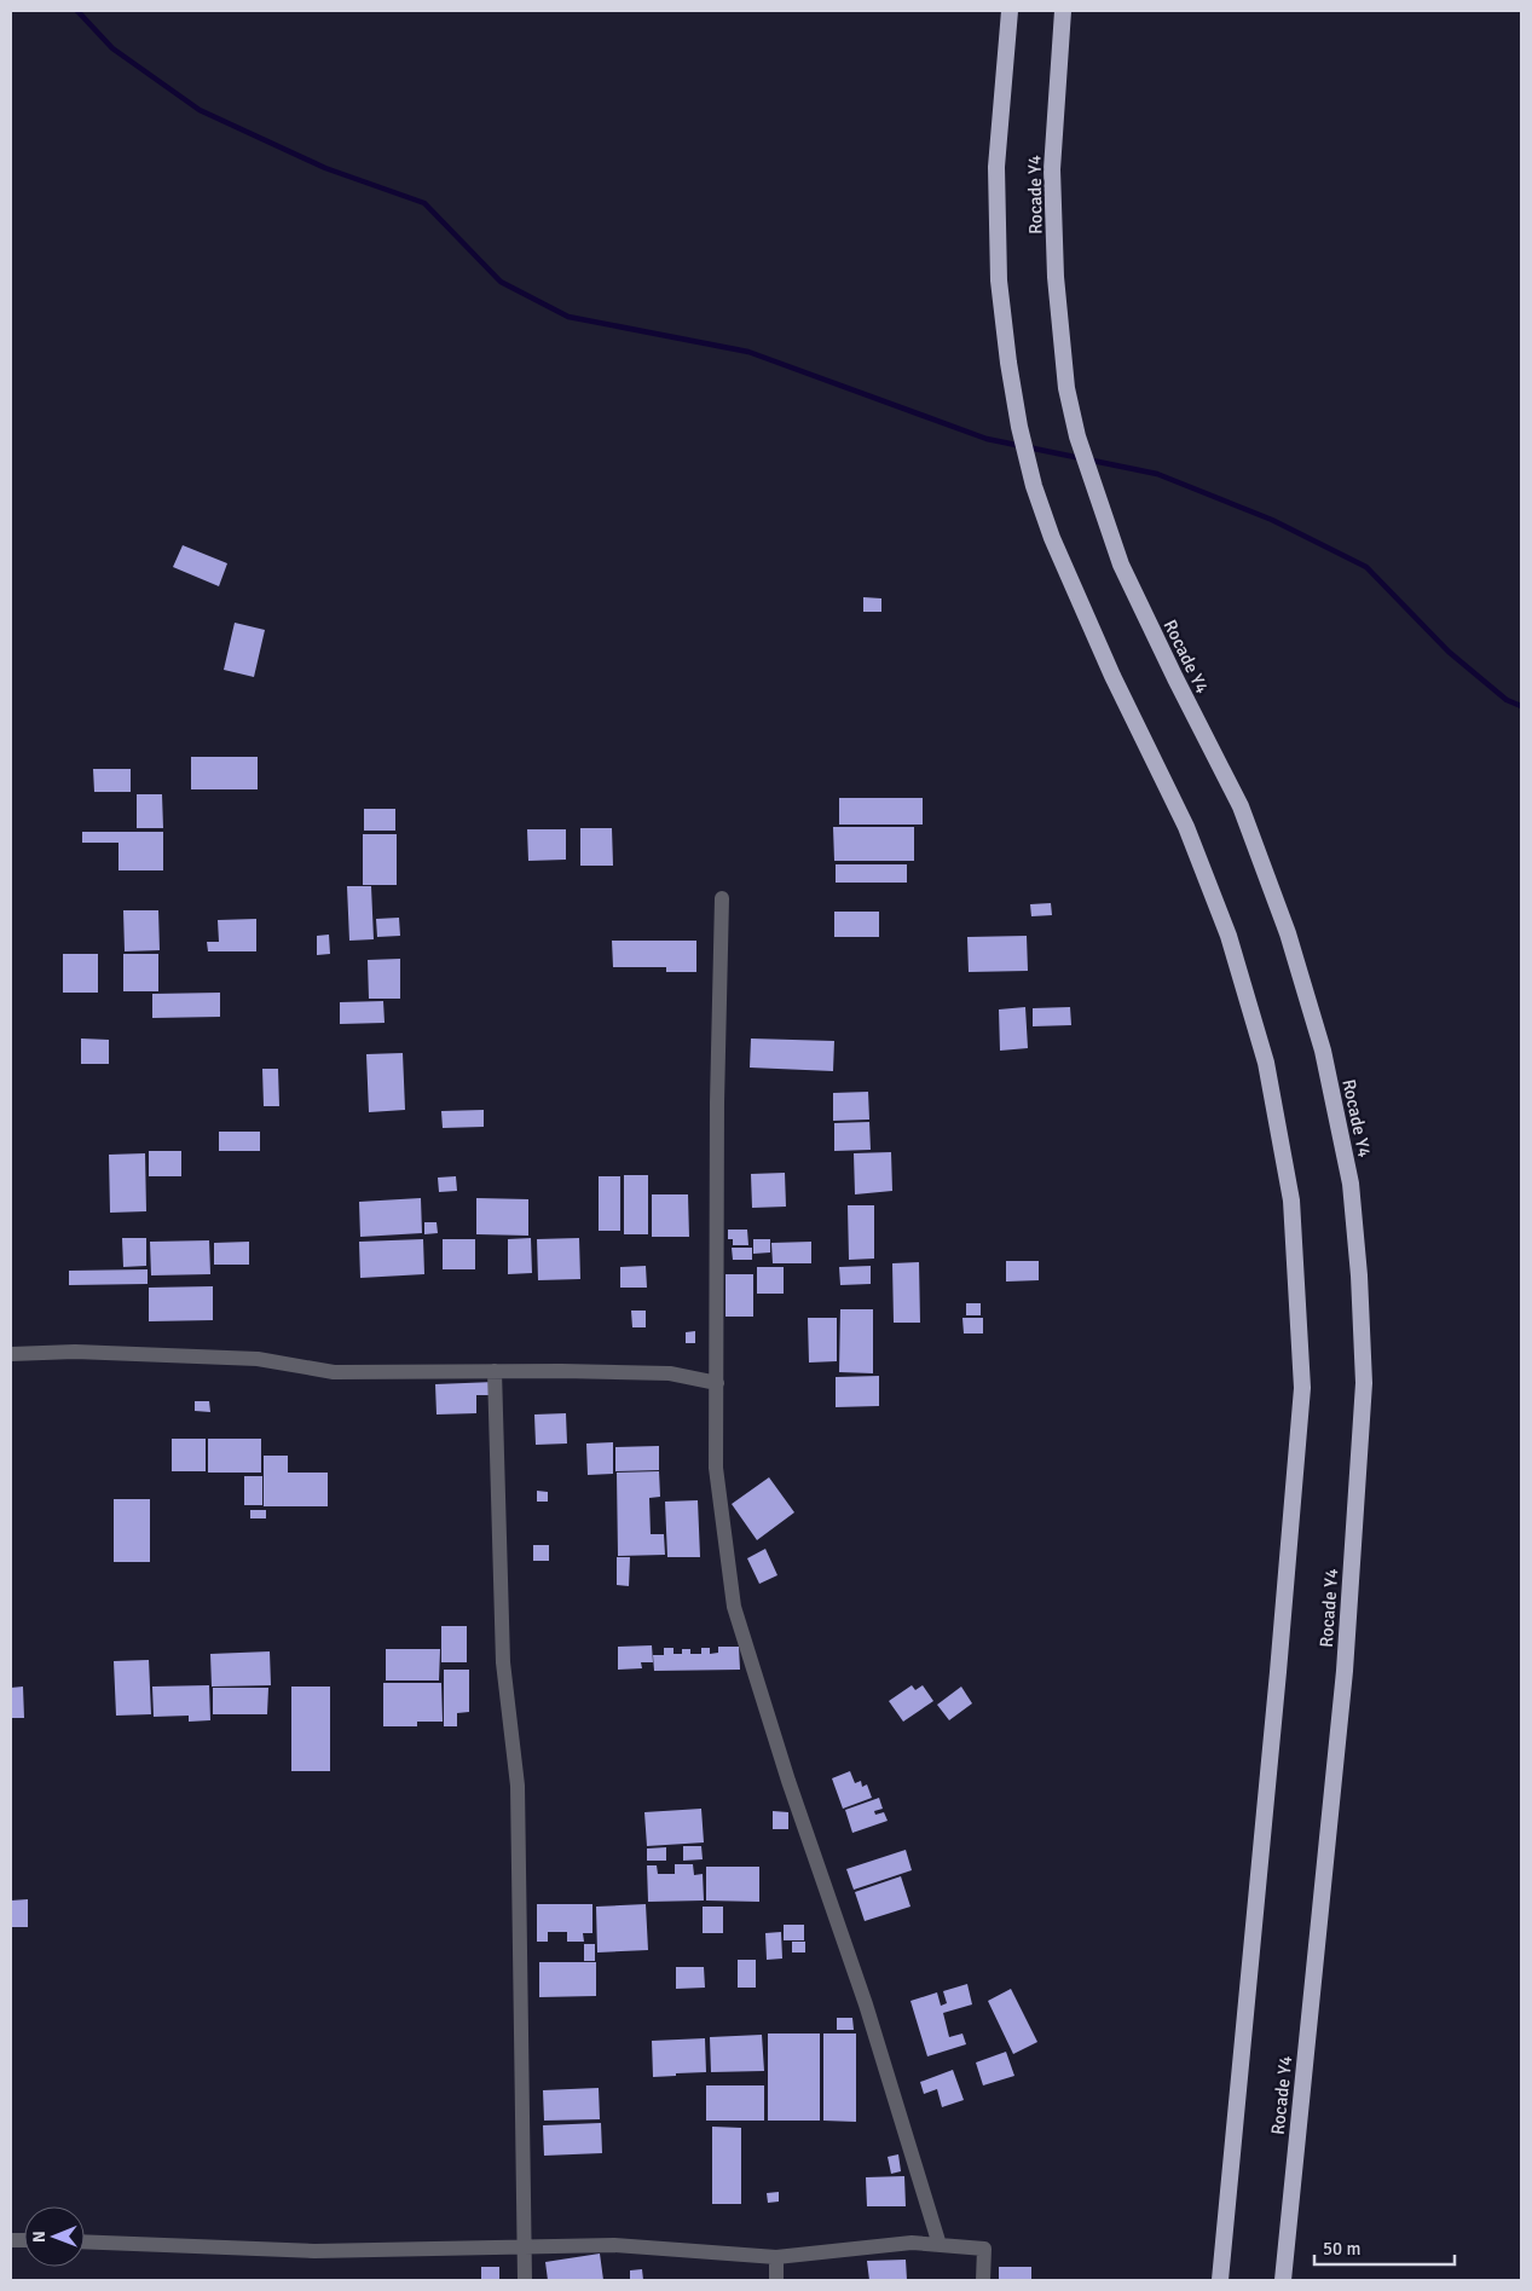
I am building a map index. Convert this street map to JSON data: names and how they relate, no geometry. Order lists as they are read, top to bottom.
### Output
{
  "streets": {
    "highway": ["Rocade Y4"]
  },
  "scale_bar": "50 m",
  "north": "left"
}
